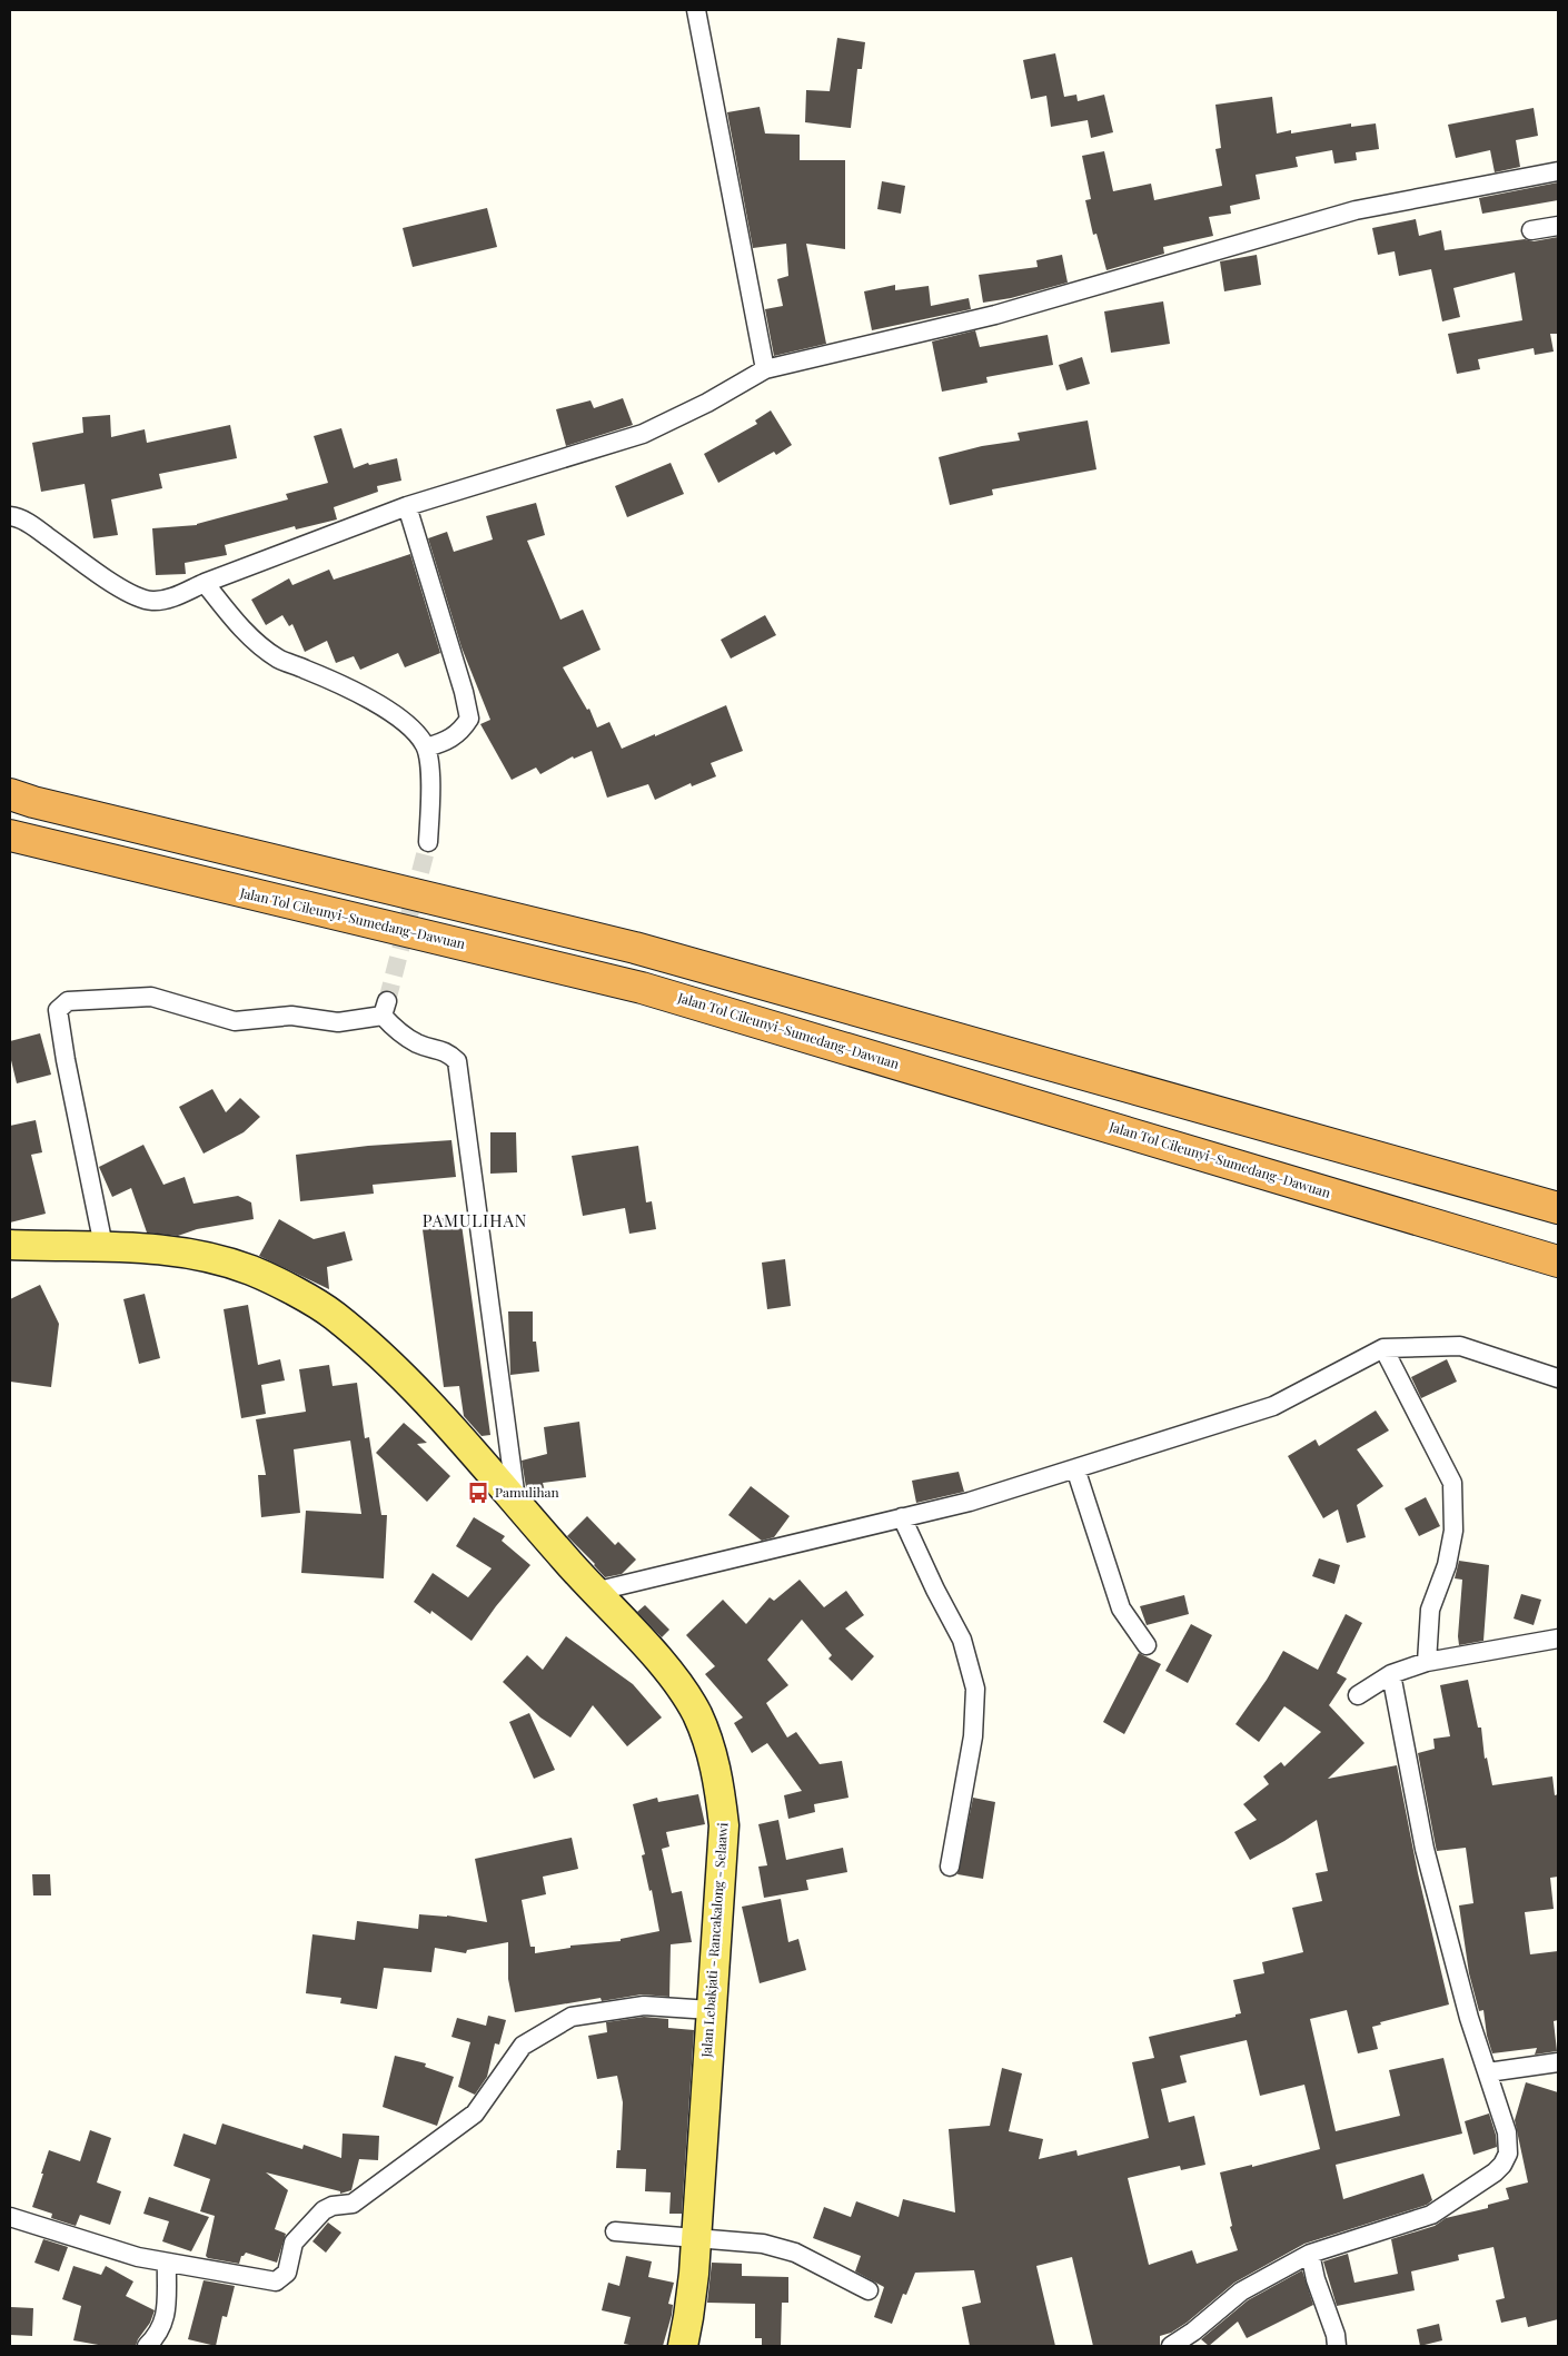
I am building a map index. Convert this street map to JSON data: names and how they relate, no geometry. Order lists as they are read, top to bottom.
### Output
{
  "streets": {
    "highway": ["Jalan Tol Cileunyi–Sumedang–Dawuan"],
    "main road": ["Jalan Lebakjati - Rancakalong - Selaawi"]
  },
  "districts": ["PAMULIHAN"],
  "places": {
    "bus stop": ["Pamulihan"]
  }
}
